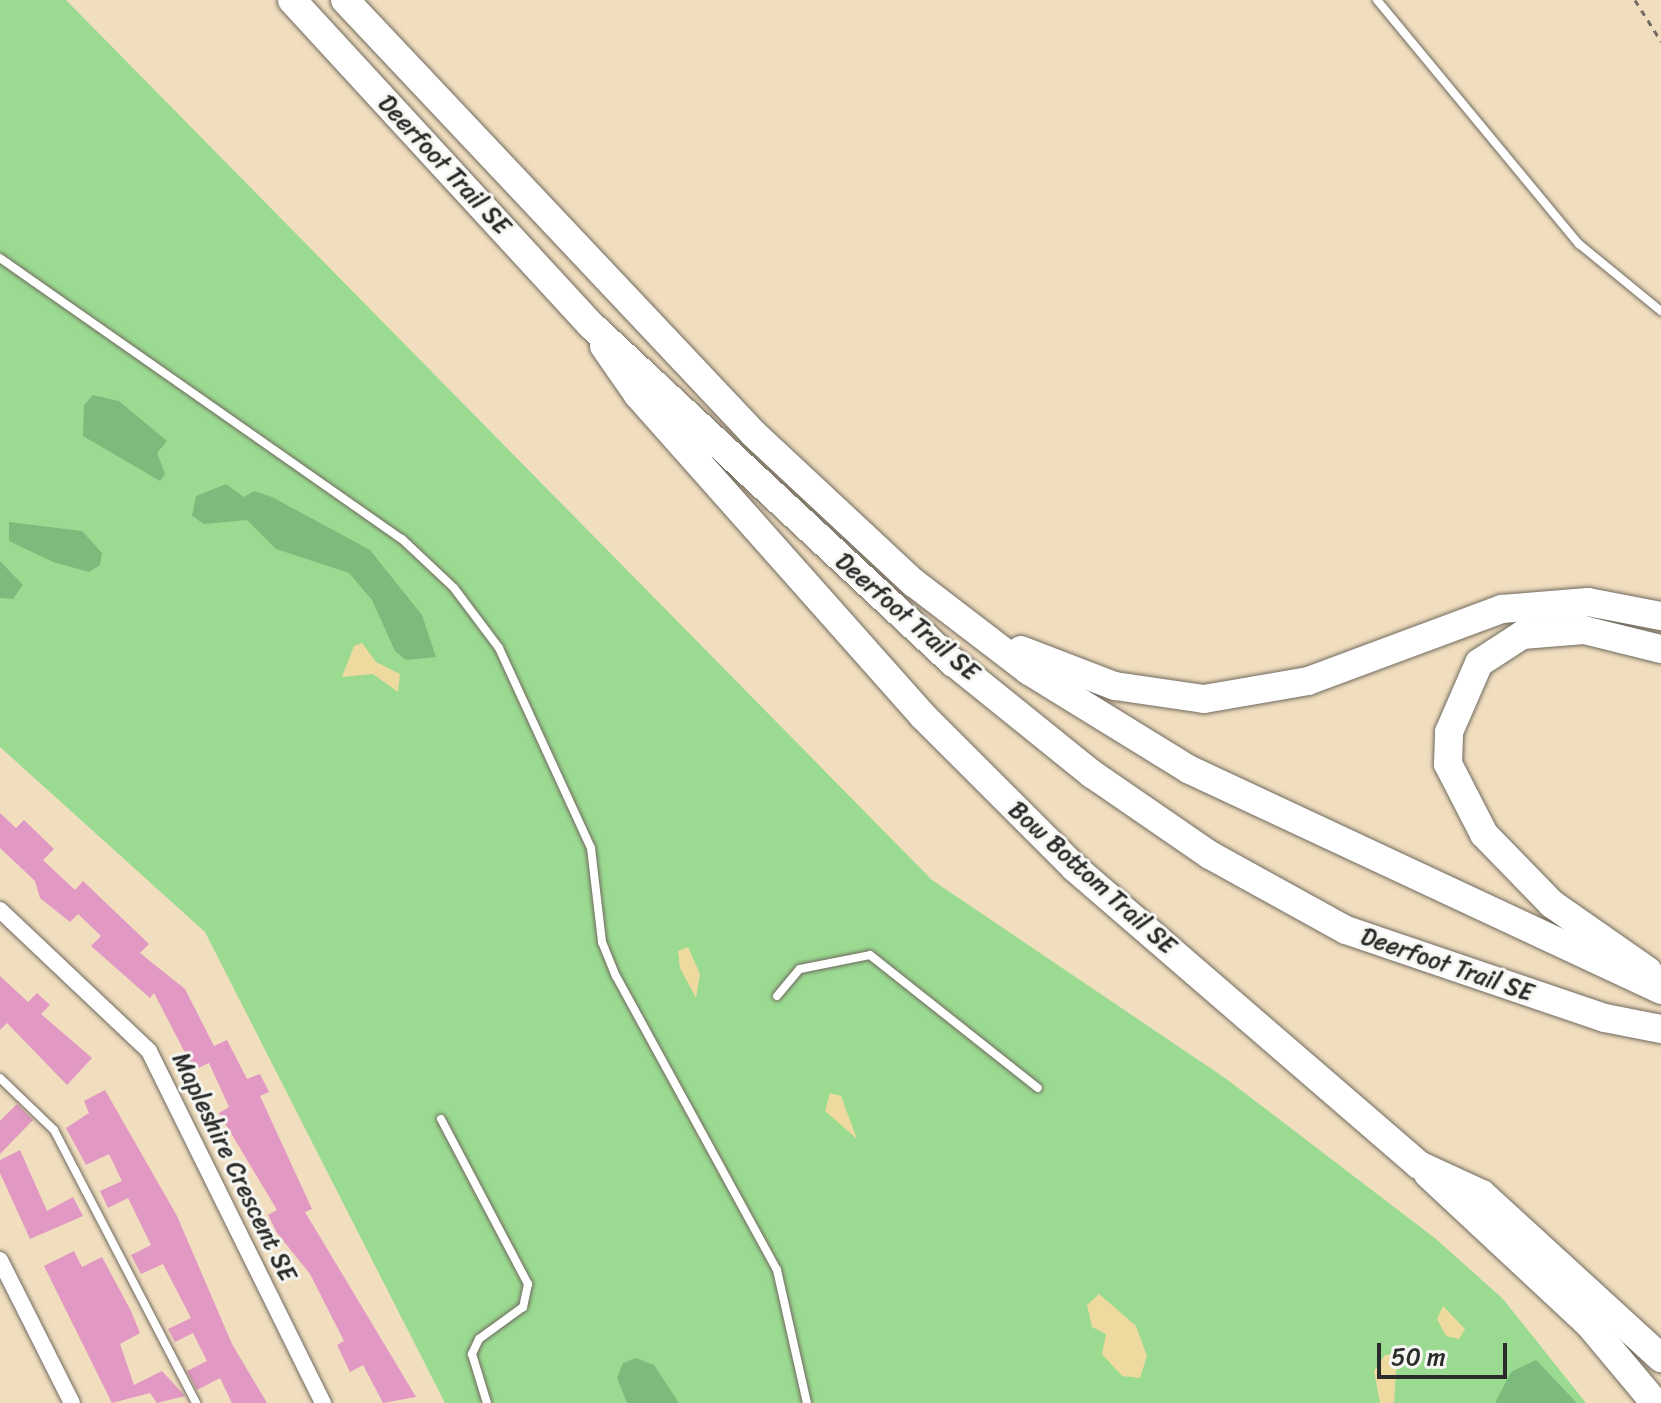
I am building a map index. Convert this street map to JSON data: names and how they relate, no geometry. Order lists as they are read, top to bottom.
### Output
{
  "streets": {
    "highway": ["Deerfoot Trail SE", "Bow Bottom Trail SE"],
    "street": ["Mapleshire Crescent SE"]
  },
  "crossings": [
    ["Deerfoot Trail SE", "Bow Bottom Trail SE"]
  ],
  "scale_bar": "50 m"
}
